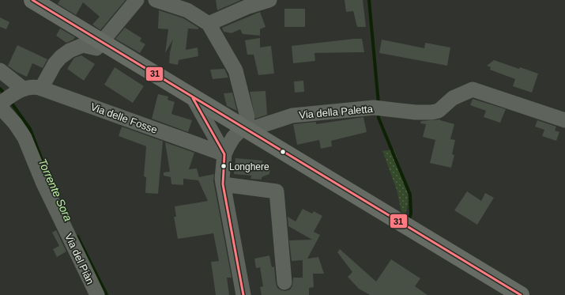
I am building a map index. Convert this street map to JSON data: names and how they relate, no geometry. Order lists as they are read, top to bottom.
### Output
{
  "streets": {
    "street": ["Via della Paletta", "Via delle Fosse", "Via del Piàn"]
  },
  "crossings": [
    ["Via della Paletta", "Via delle Fosse"]
  ],
  "water": ["Torrente Sora"],
  "places": ["Longhere"],
  "lines": ["transit line 31"]
}
